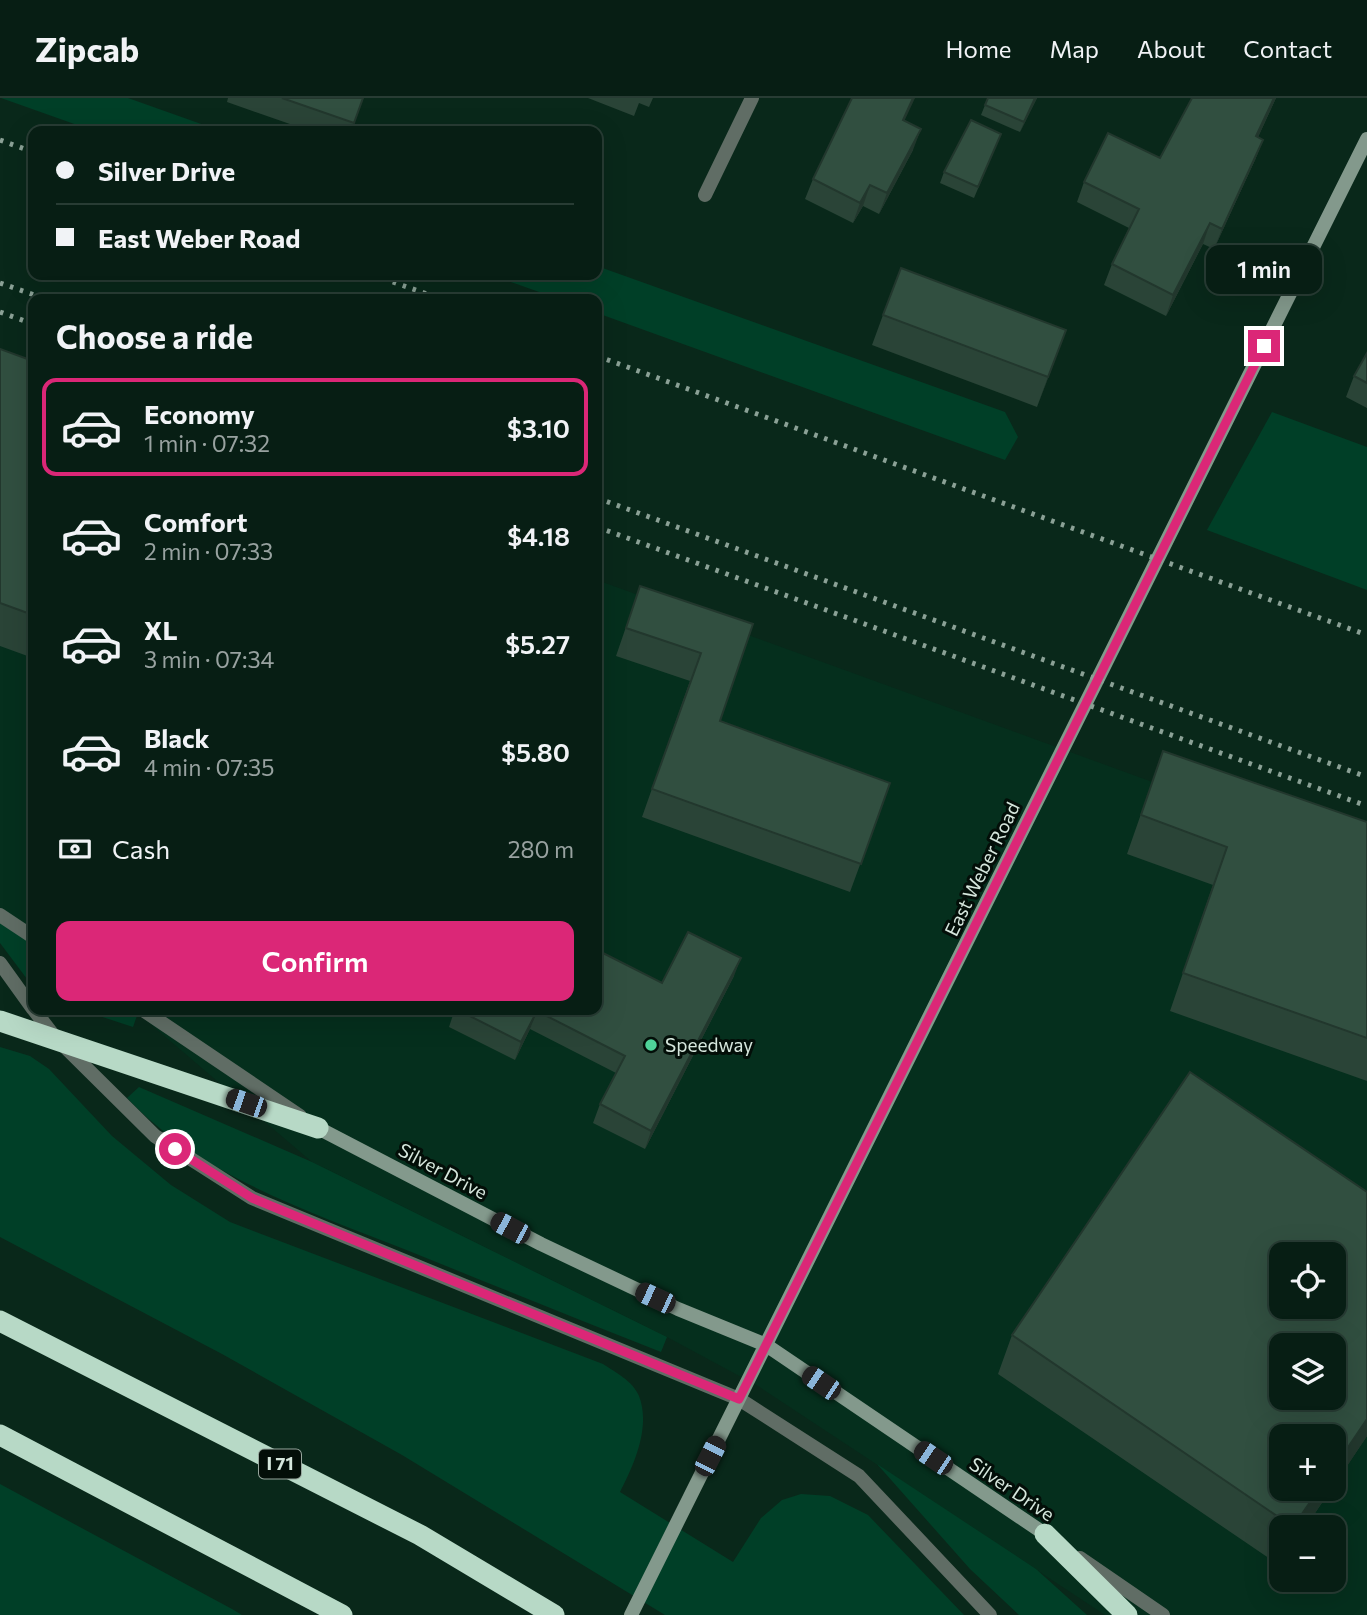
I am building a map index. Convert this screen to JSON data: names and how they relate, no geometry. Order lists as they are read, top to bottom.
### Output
{
  "streets": {
    "highway": ["I 71"],
    "street": ["East Weber Road", "Silver Drive"]
  },
  "crossings": [
    ["East Weber Road", "Silver Drive"]
  ],
  "places": ["Speedway"],
  "page": {
    "header": "Zipcab",
    "nav": [
      "Home",
      "Map",
      "About",
      "Contact"
    ],
    "banner": ["Silver Drive", "East Weber Road"],
    "bubble": "1 min",
    "heading": "Choose a ride",
    "list": [
      {
        "name": "Economy",
        "note": "1 min · 07:32",
        "value": "$3.10"
      },
      {
        "name": "Comfort",
        "note": "2 min · 07:33",
        "value": "$4.18"
      },
      {
        "name": "XL",
        "note": "3 min · 07:34",
        "value": "$5.27"
      },
      {
        "name": "Black",
        "note": "4 min · 07:35",
        "value": "$5.80"
      }
    ],
    "pay": ["Cash", "280 m"],
    "buttons": "Confirm",
    "map_buttons": ["+", "−"]
  }
}
